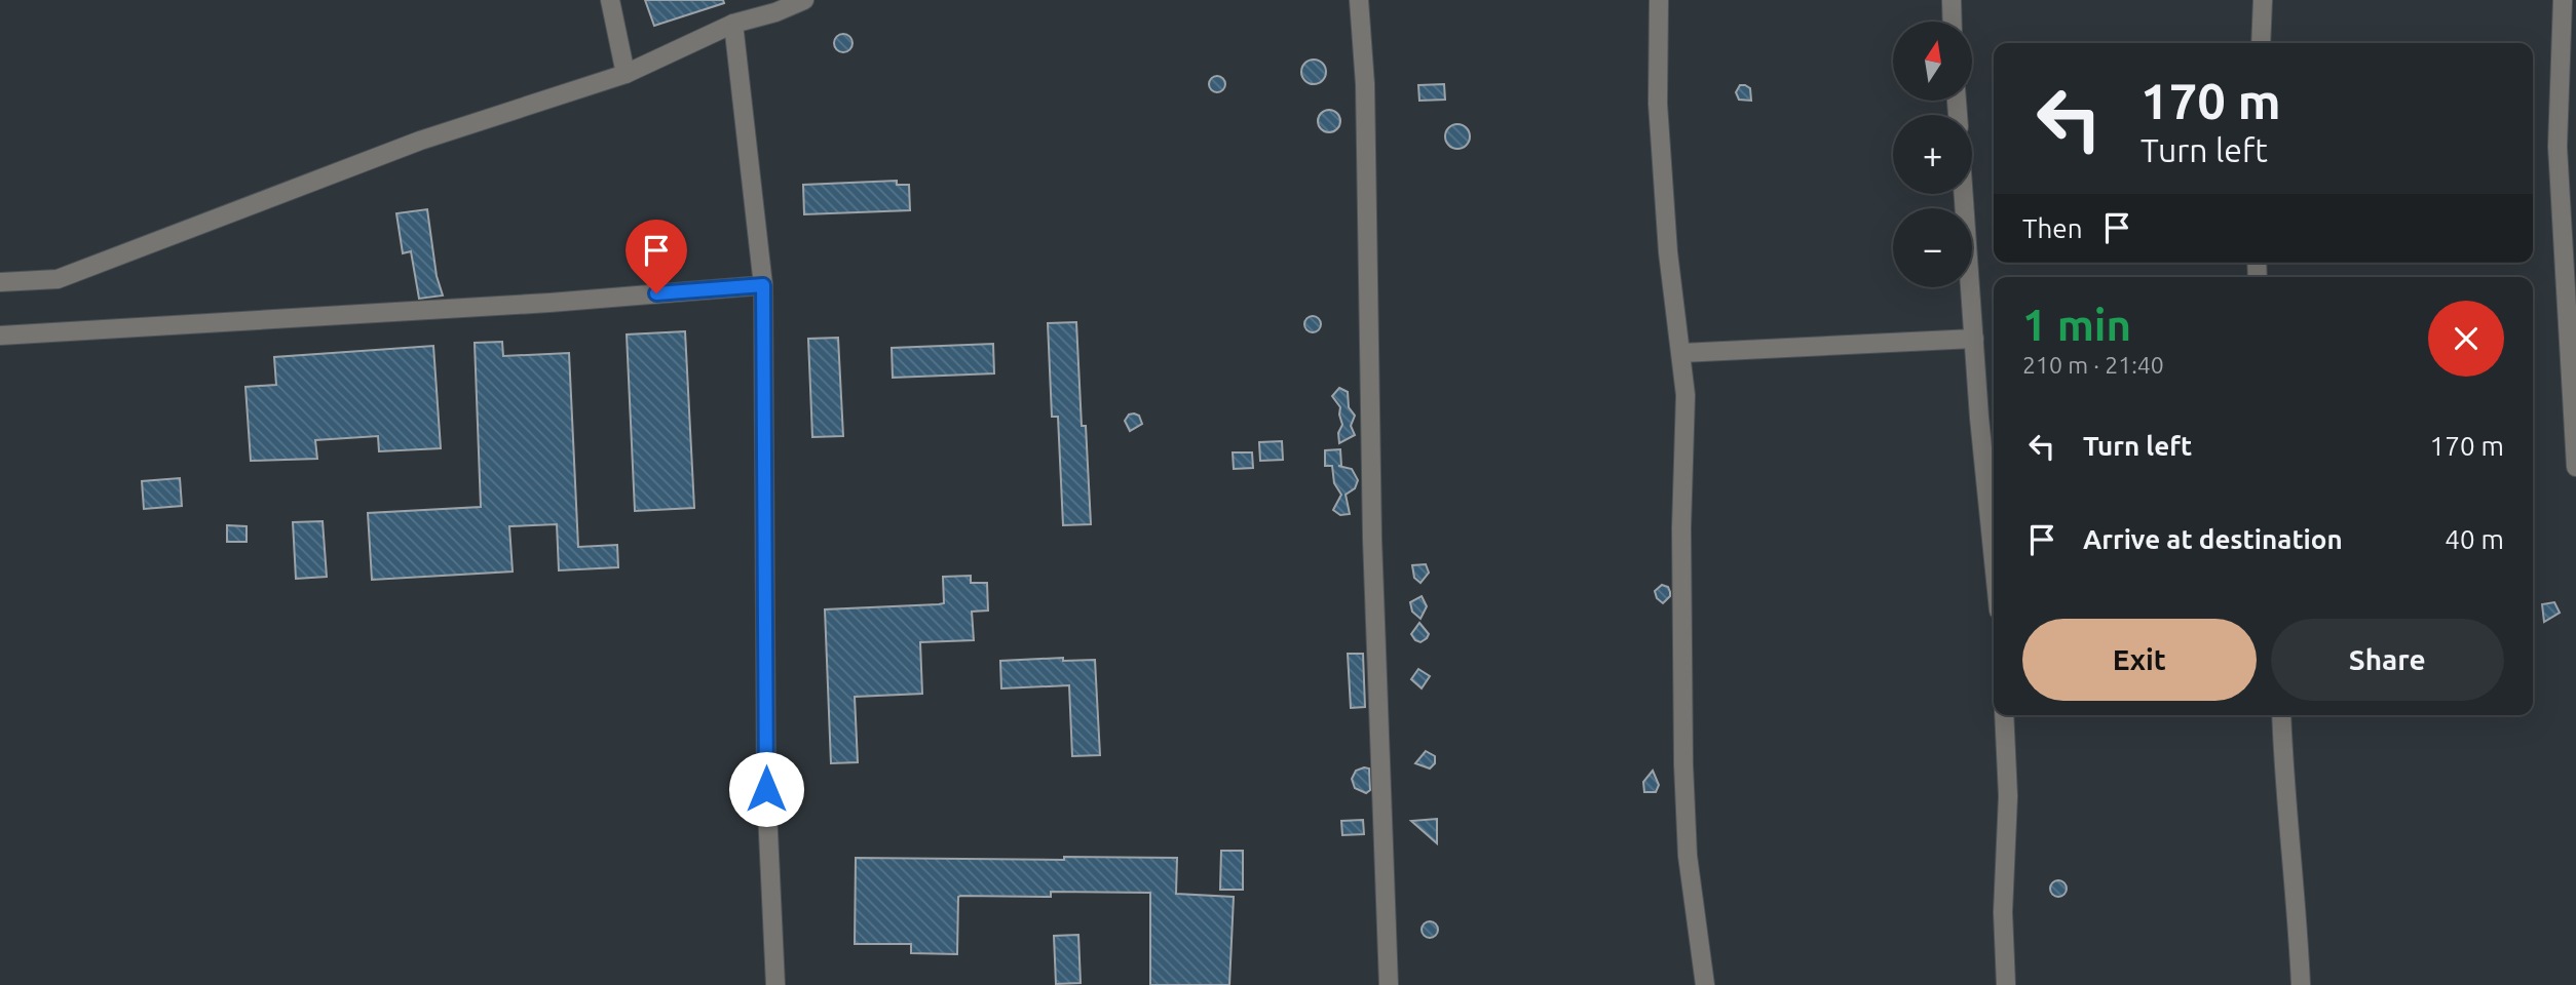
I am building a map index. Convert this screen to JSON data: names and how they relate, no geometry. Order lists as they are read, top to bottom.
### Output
{
  "north": "top",
  "page": {
    "map_buttons": ["+", "−"],
    "turn": ["170 m", "Turn left"],
    "then": "Then",
    "heading": ["1 min", "210 m · 21:40"],
    "list": [
      {
        "name": "Turn left",
        "value": "170 m"
      },
      {
        "name": "Arrive at destination",
        "value": "40 m"
      }
    ],
    "buttons": ["Exit", "Share"]
  }
}
